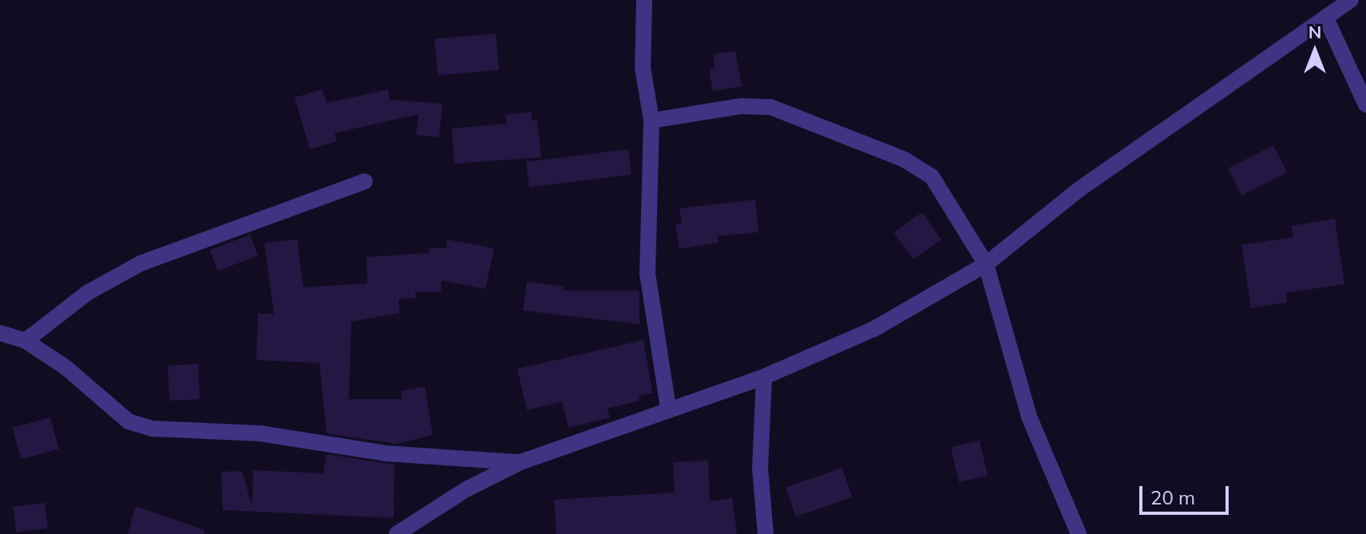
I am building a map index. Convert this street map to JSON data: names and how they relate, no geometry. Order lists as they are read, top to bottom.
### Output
{
  "scale_bar": "20 m",
  "north": "top"
}
